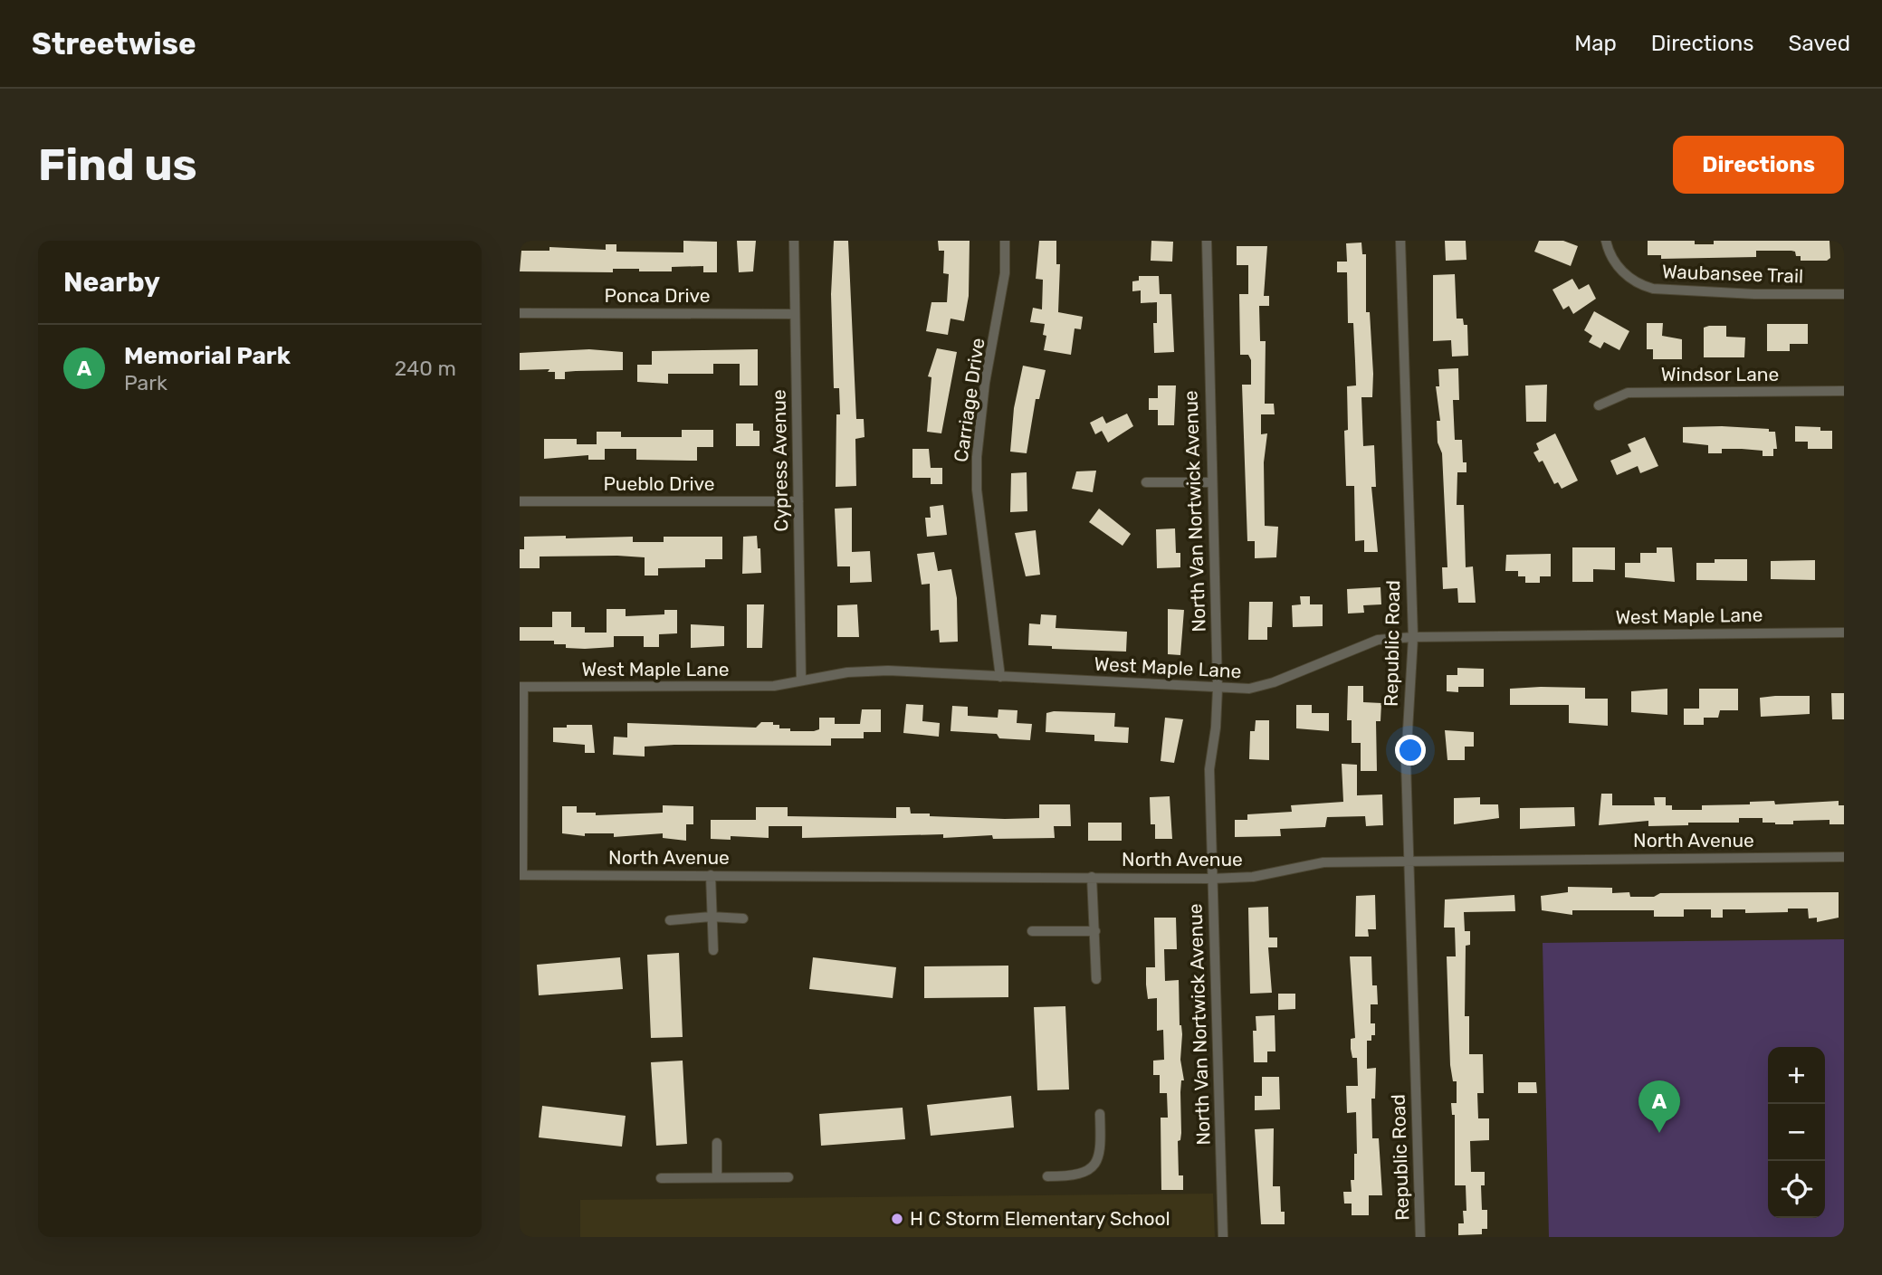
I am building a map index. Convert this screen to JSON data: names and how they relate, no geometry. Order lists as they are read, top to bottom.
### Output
{
  "streets": {
    "street": [
      "Waubansee Trail",
      "Ponca Drive",
      "Windsor Lane",
      "Carriage Drive",
      "Cypress Avenue",
      "Pueblo Drive",
      "North Van Nortwick Avenue",
      "West Maple Lane",
      "Republic Road",
      "North Avenue"
    ]
  },
  "crossings": [
    ["Ponca Drive", "Cypress Avenue"],
    ["Carriage Drive", "West Maple Lane"],
    ["Cypress Avenue", "Pueblo Drive"],
    ["Cypress Avenue", "West Maple Lane"],
    ["North Van Nortwick Avenue", "West Maple Lane"],
    ["North Van Nortwick Avenue", "North Avenue"],
    ["West Maple Lane", "Republic Road"],
    ["Republic Road", "North Avenue"]
  ],
  "places": ["H C Storm Elementary School"],
  "page": {
    "header": "Streetwise",
    "nav": ["Map", "Directions", "Saved"],
    "buttons": "Directions",
    "title": "Find us",
    "heading": "Nearby",
    "list": [
      {
        "mark": "A",
        "name": "Memorial Park",
        "note": "Park",
        "value": "240 m"
      }
    ],
    "map_buttons": ["+", "−"],
    "pins": "A"
  }
}
